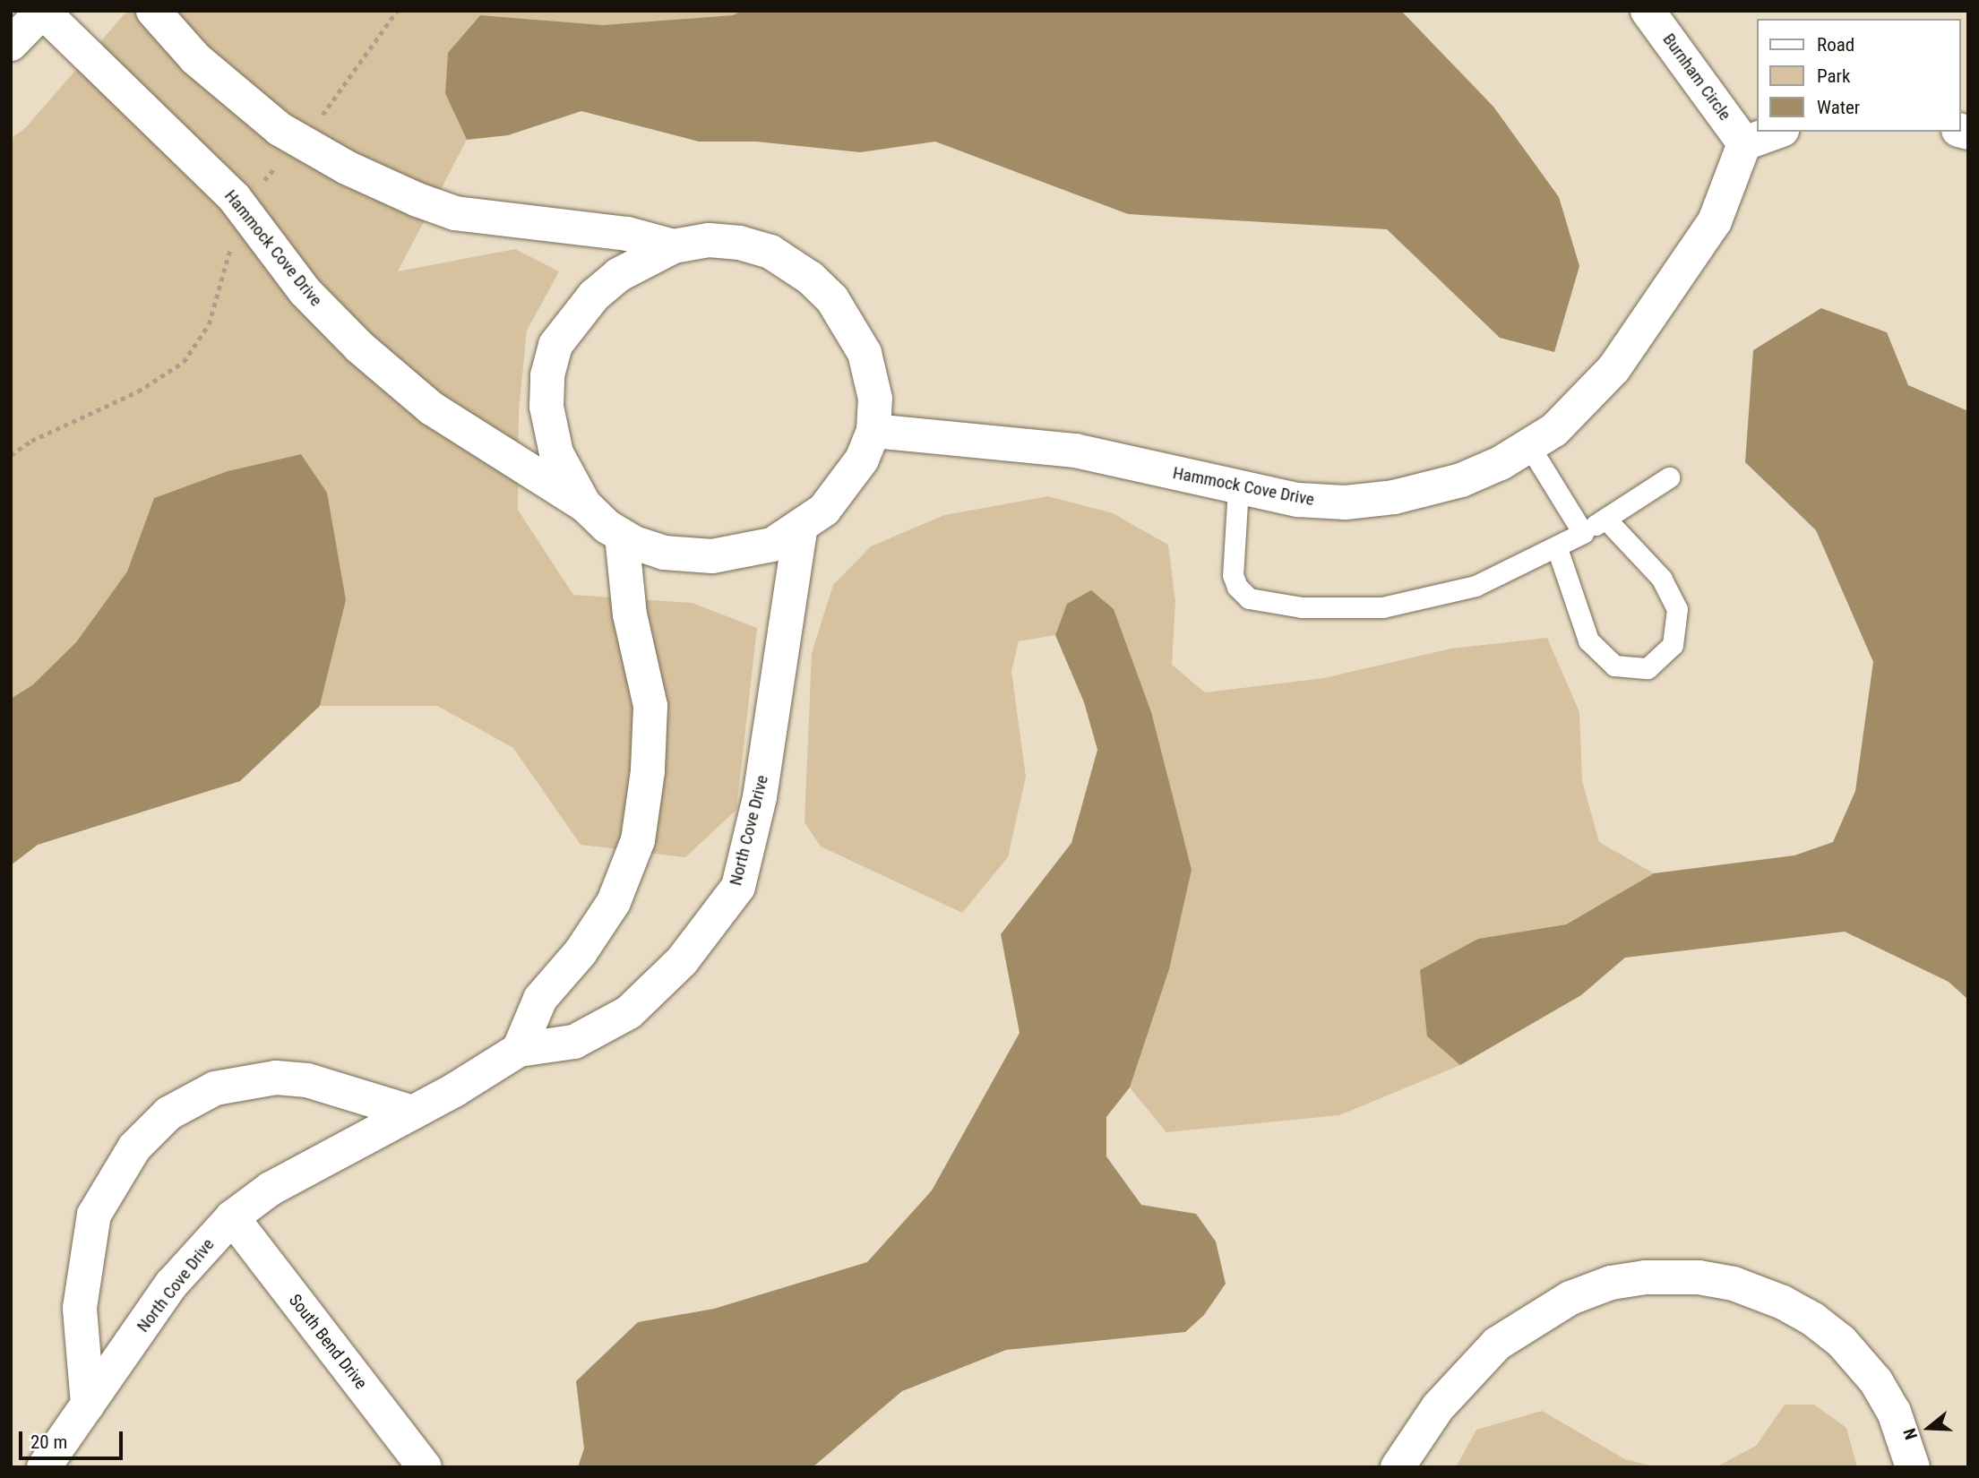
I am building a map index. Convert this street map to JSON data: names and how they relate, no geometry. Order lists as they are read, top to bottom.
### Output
{
  "streets": {
    "street": [
      "Burnham Circle",
      "Hammock Cove Drive",
      "North Cove Drive",
      "South Bend Drive"
    ]
  },
  "crossings": [
    ["Burnham Circle", "Hammock Cove Drive"],
    ["Hammock Cove Drive", "North Cove Drive"],
    ["North Cove Drive", "South Bend Drive"]
  ],
  "legend": ["Road", "Park", "Water"],
  "scale_bar": "20 m",
  "north": "left"
}
